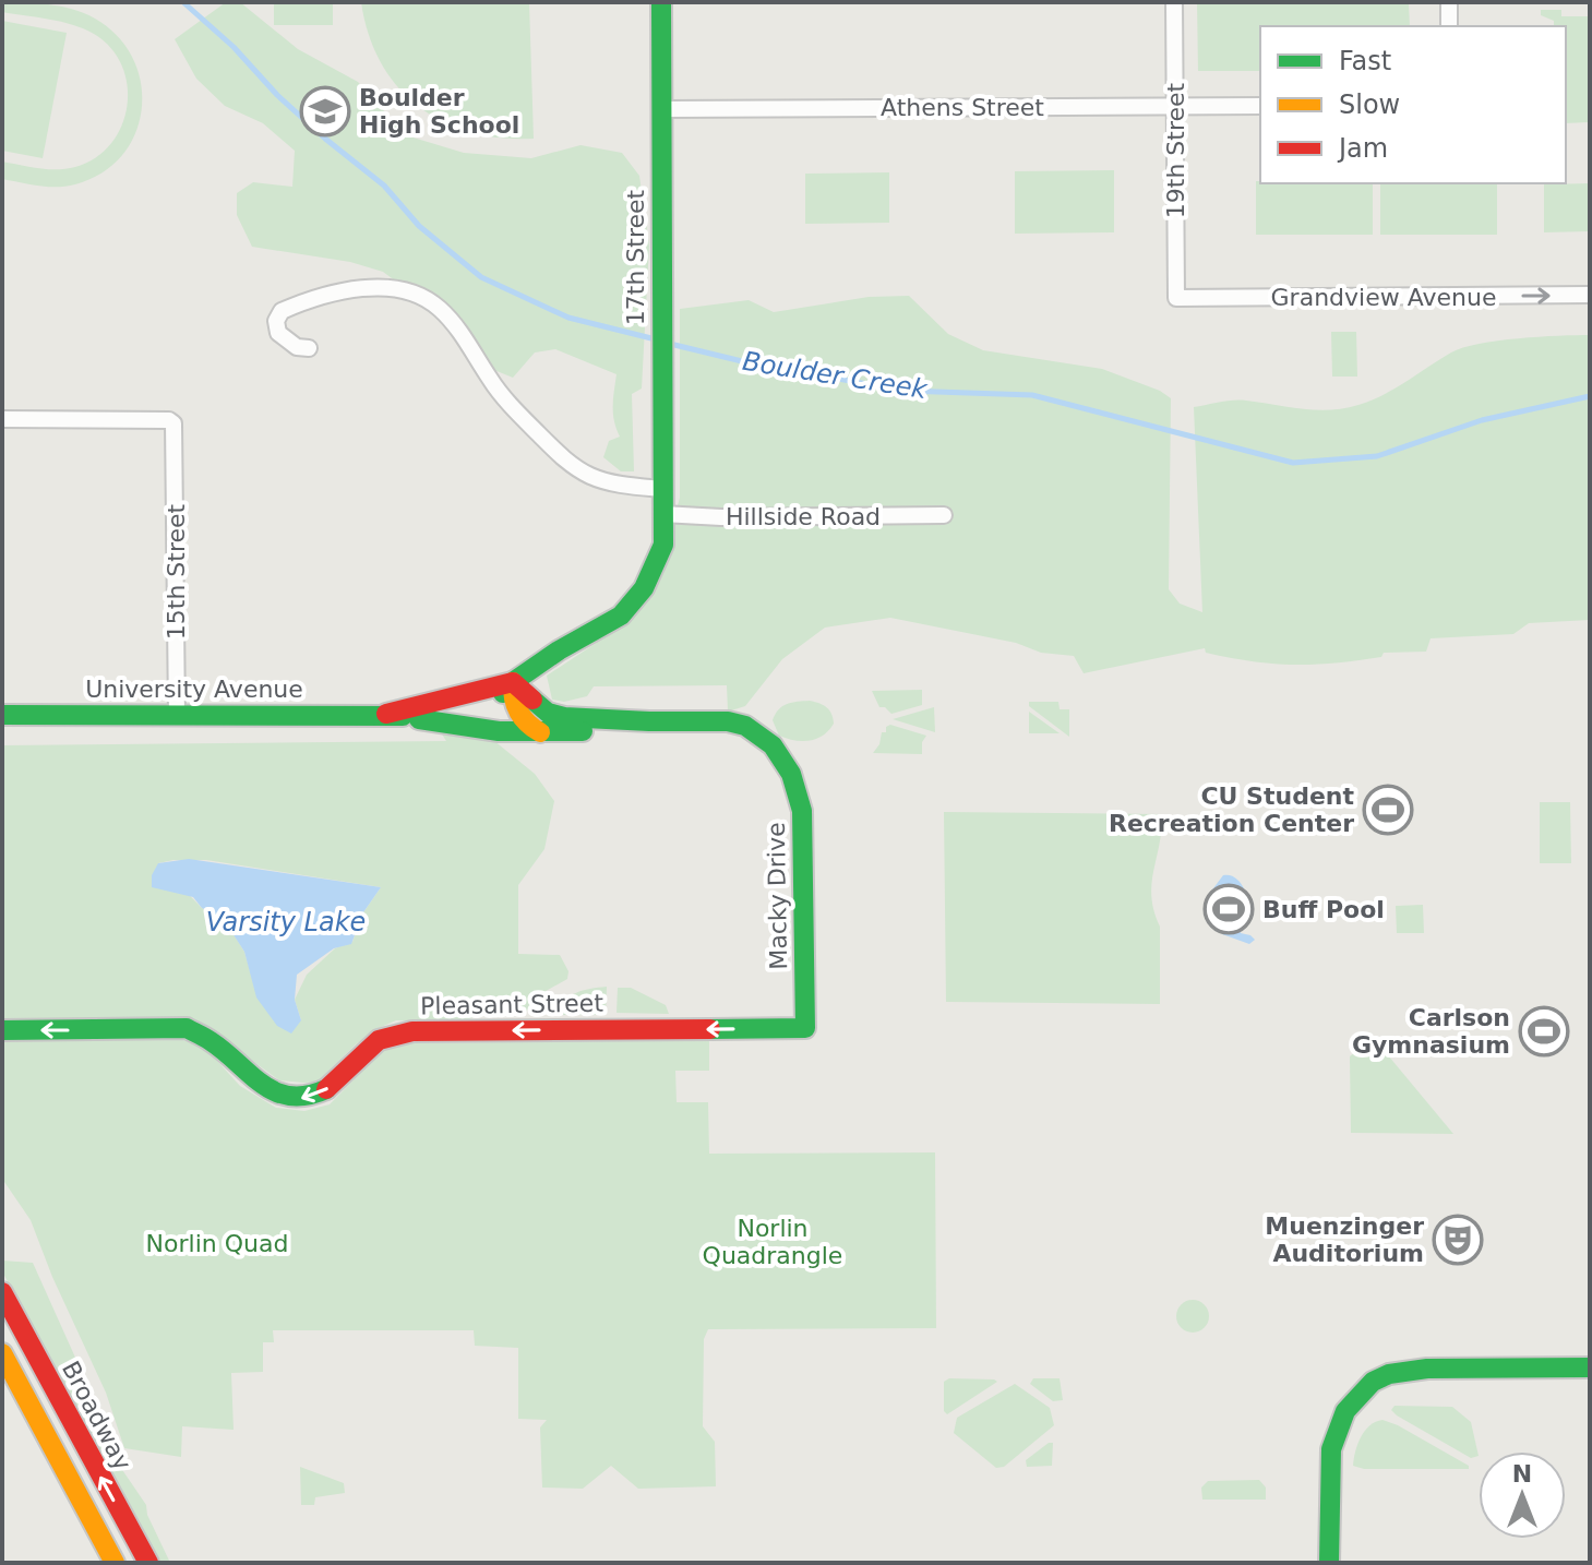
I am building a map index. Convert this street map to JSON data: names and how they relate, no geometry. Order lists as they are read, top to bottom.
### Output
{
  "streets": {
    "street": [
      "Athens Street",
      "19th Street",
      "17th Street",
      "Grandview Avenue",
      "Hillside Road",
      "15th Street",
      "University Avenue",
      "Macky Drive",
      "Pleasant Street",
      "Broadway"
    ]
  },
  "crossings": [
    ["Athens Street", "19th Street"],
    ["Athens Street", "17th Street"],
    ["19th Street", "Grandview Avenue"],
    ["17th Street", "Hillside Road"],
    ["17th Street", "University Avenue"],
    ["15th Street", "University Avenue"],
    ["Macky Drive", "Pleasant Street"]
  ],
  "one_way": ["Grandview Avenue", "Pleasant Street"],
  "water": ["Boulder Creek", "Varsity Lake"],
  "parks": ["Norlin Quadrangle", "Norlin Quad"],
  "places": {
    "school or university": ["Boulder High School"],
    "sports": ["CU Student Recreation Center", "Buff Pool", "Carlson Gymnasium"],
    "theatre": ["Muenzinger Auditorium"]
  },
  "legend": ["Fast", "Slow", "Jam"],
  "north": "top"
}
